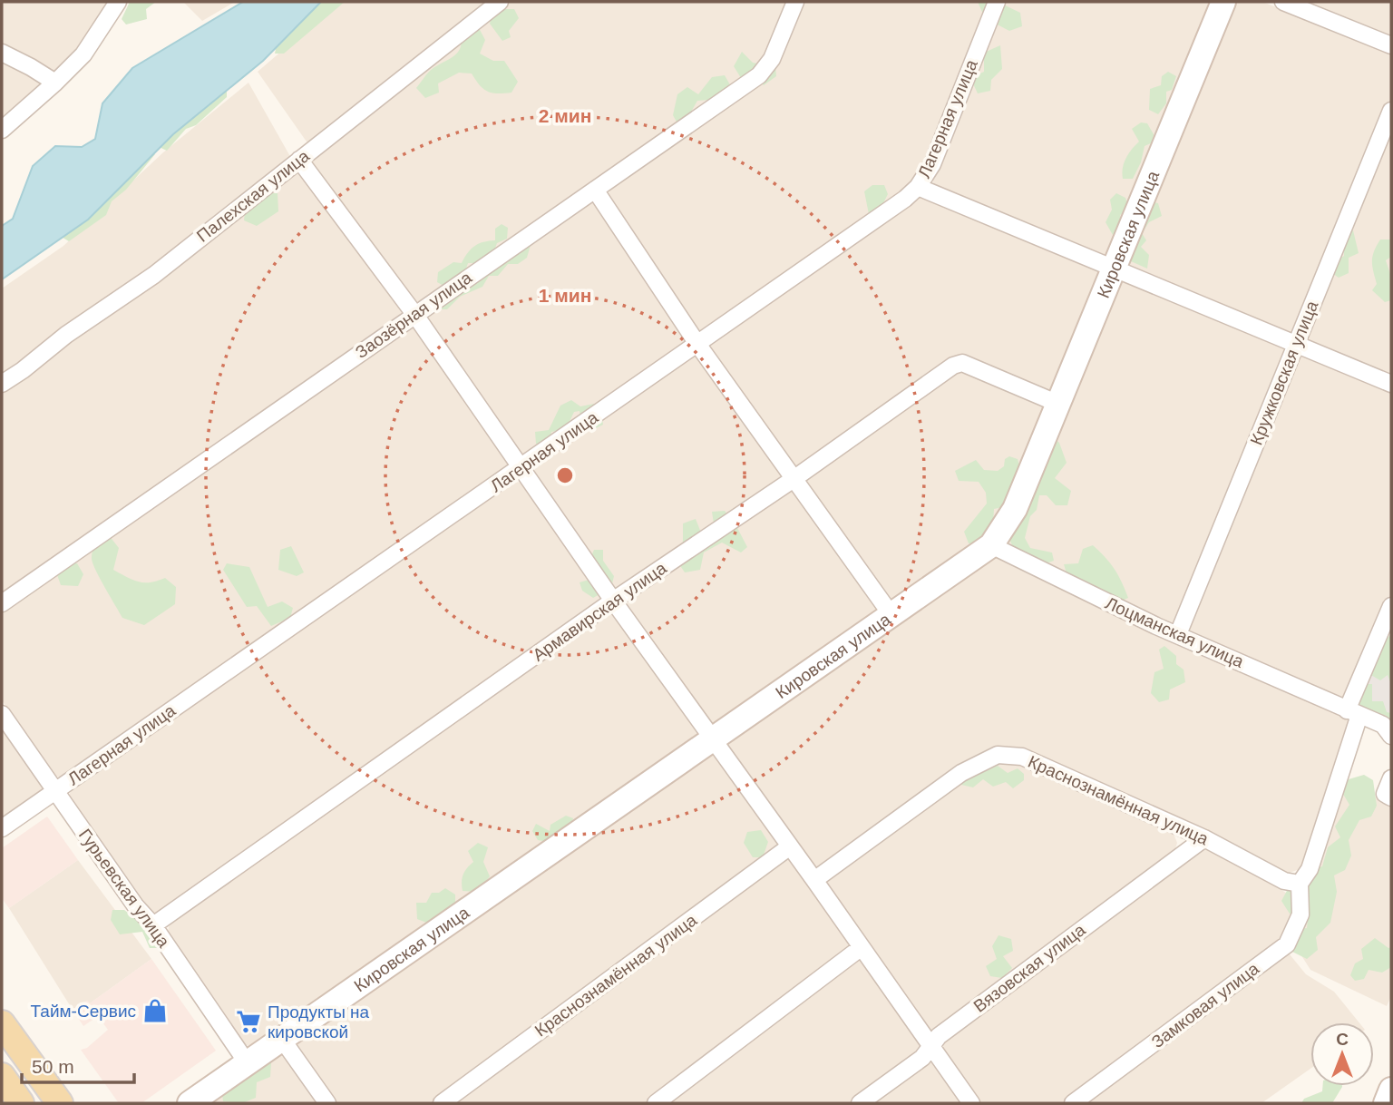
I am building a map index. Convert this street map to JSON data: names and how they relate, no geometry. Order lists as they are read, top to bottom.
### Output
{
  "streets": {
    "street": [
      "Лагерная улица",
      "Палехская улица",
      "Кировская улица",
      "Заозёрная улица",
      "Кружковская улица",
      "Армавирская улица",
      "Лоцманская улица",
      "Краснознамённая улица",
      "Гурьевская улица",
      "Вязовская улица",
      "Замковая улица"
    ]
  },
  "crossings": [
    ["Лагерная улица", "Гурьевская улица"],
    ["Кировская улица", "Армавирская улица"],
    ["Кировская улица", "Лоцманская улица"],
    ["Кировская улица", "Гурьевская улица"],
    ["Кружковская улица", "Лоцманская улица"],
    ["Армавирская улица", "Гурьевская улица"],
    ["Краснознамённая улица", "Вязовская улица"],
    ["Краснознамённая улица", "Замковая улица"]
  ],
  "places": {
    "shop": ["Тайм-Сервис"],
    "supermarket": ["Продукты на кировской"]
  },
  "scale_bar": "50 m",
  "north": "top",
  "rings": ["2 мин", "1 мин"]
}
